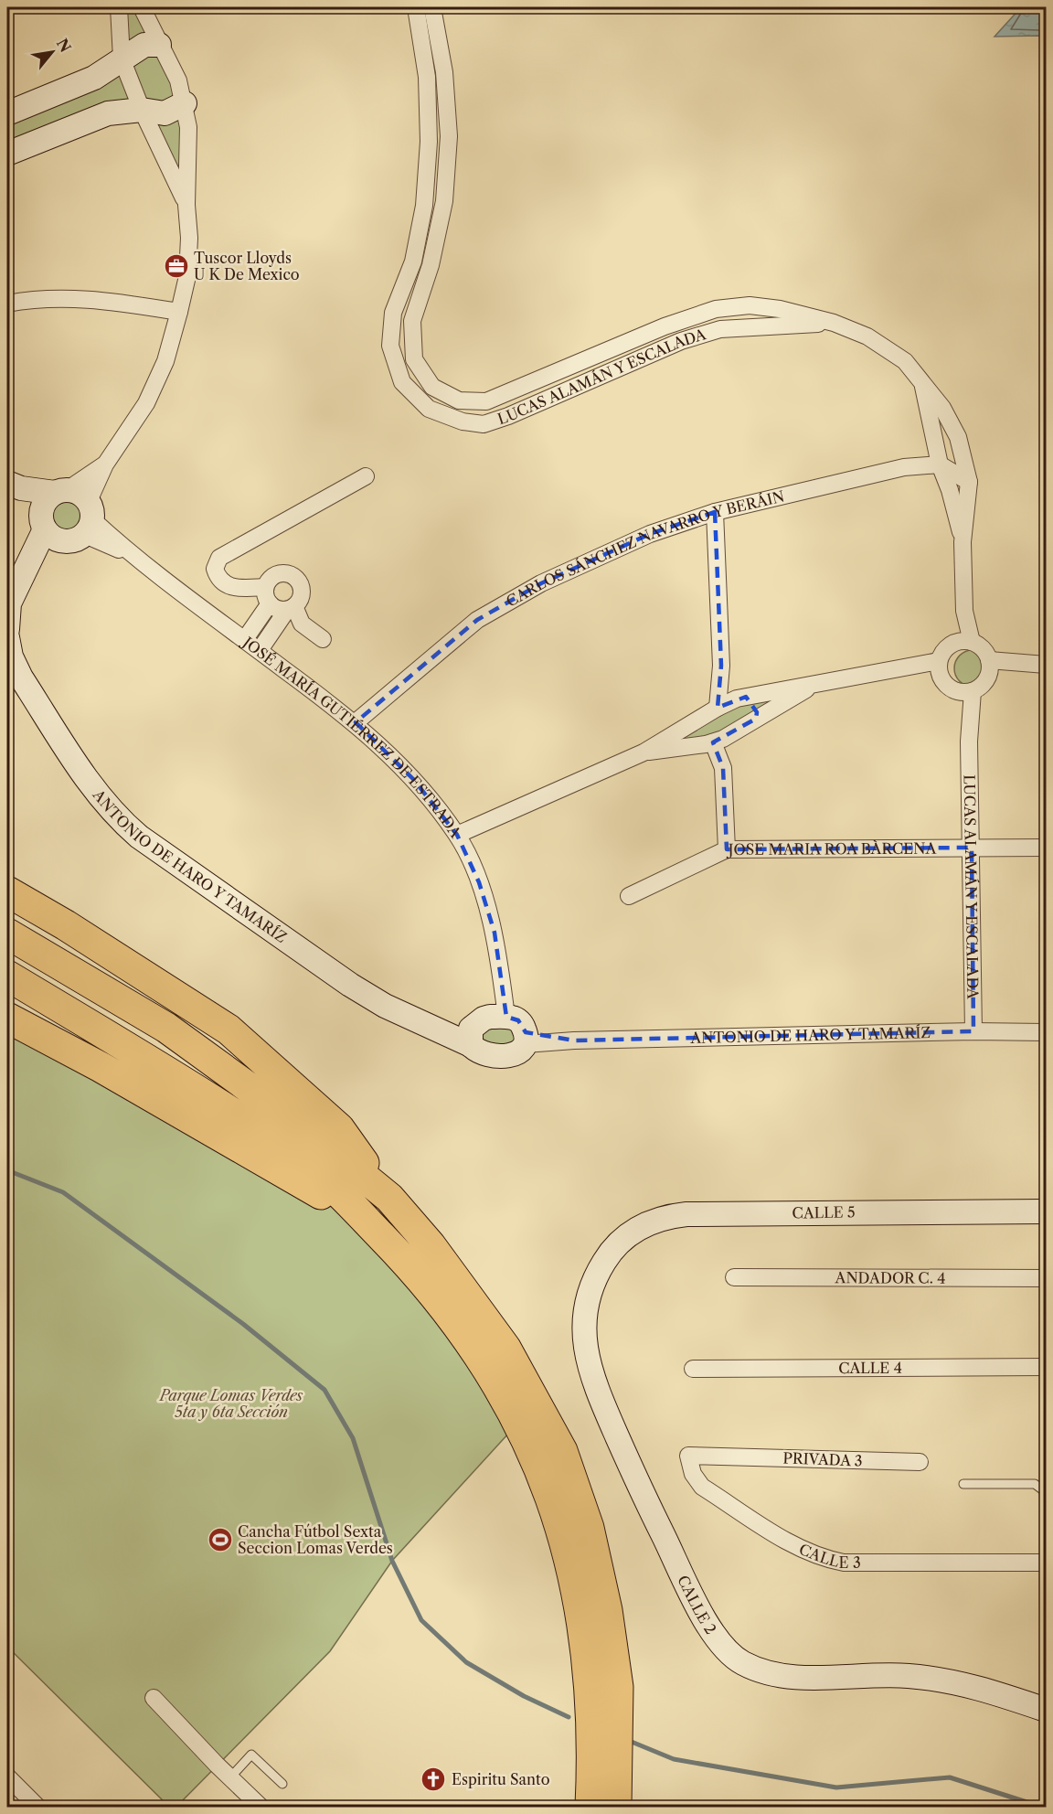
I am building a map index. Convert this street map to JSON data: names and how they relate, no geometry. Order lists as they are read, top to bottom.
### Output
{
  "streets": {
    "street": [
      "LUCAS ALAMÁN Y ESCALADA",
      "CARLOS SÁNCHEZ NAVARRO Y BERÁIN",
      "JOSÉ MARÍA GUTIÉRREZ DE ESTRADA",
      "JOSE MARIA ROA BÀRCENA",
      "ANTONIO DE HARO Y TAMARÍZ",
      "CALLE 5",
      "ANDADOR C. 4",
      "CALLE 4",
      "PRIVADA 3",
      "CALLE 3",
      "CALLE 2"
    ]
  },
  "crossings": [
    ["LUCAS ALAMÁN Y ESCALADA", "CARLOS SÁNCHEZ NAVARRO Y BERÁIN"],
    ["LUCAS ALAMÁN Y ESCALADA", "JOSE MARIA ROA BÀRCENA"],
    ["LUCAS ALAMÁN Y ESCALADA", "ANTONIO DE HARO Y TAMARÍZ"],
    ["CARLOS SÁNCHEZ NAVARRO Y BERÁIN", "JOSÉ MARÍA GUTIÉRREZ DE ESTRADA"],
    ["JOSÉ MARÍA GUTIÉRREZ DE ESTRADA", "ANTONIO DE HARO Y TAMARÍZ"],
    ["CALLE 5", "CALLE 2"],
    ["PRIVADA 3", "CALLE 3"]
  ],
  "parks": ["Parque Lomas Verdes 5ta y 6ta Sección"],
  "places": {
    "office": ["Tuscor Lloyds U K De Mexico"],
    "sports": ["Cancha Fútbol Sexta Seccion Lomas Verdes"],
    "church": ["Espiritu Santo"]
  },
  "north": "top right"
}
